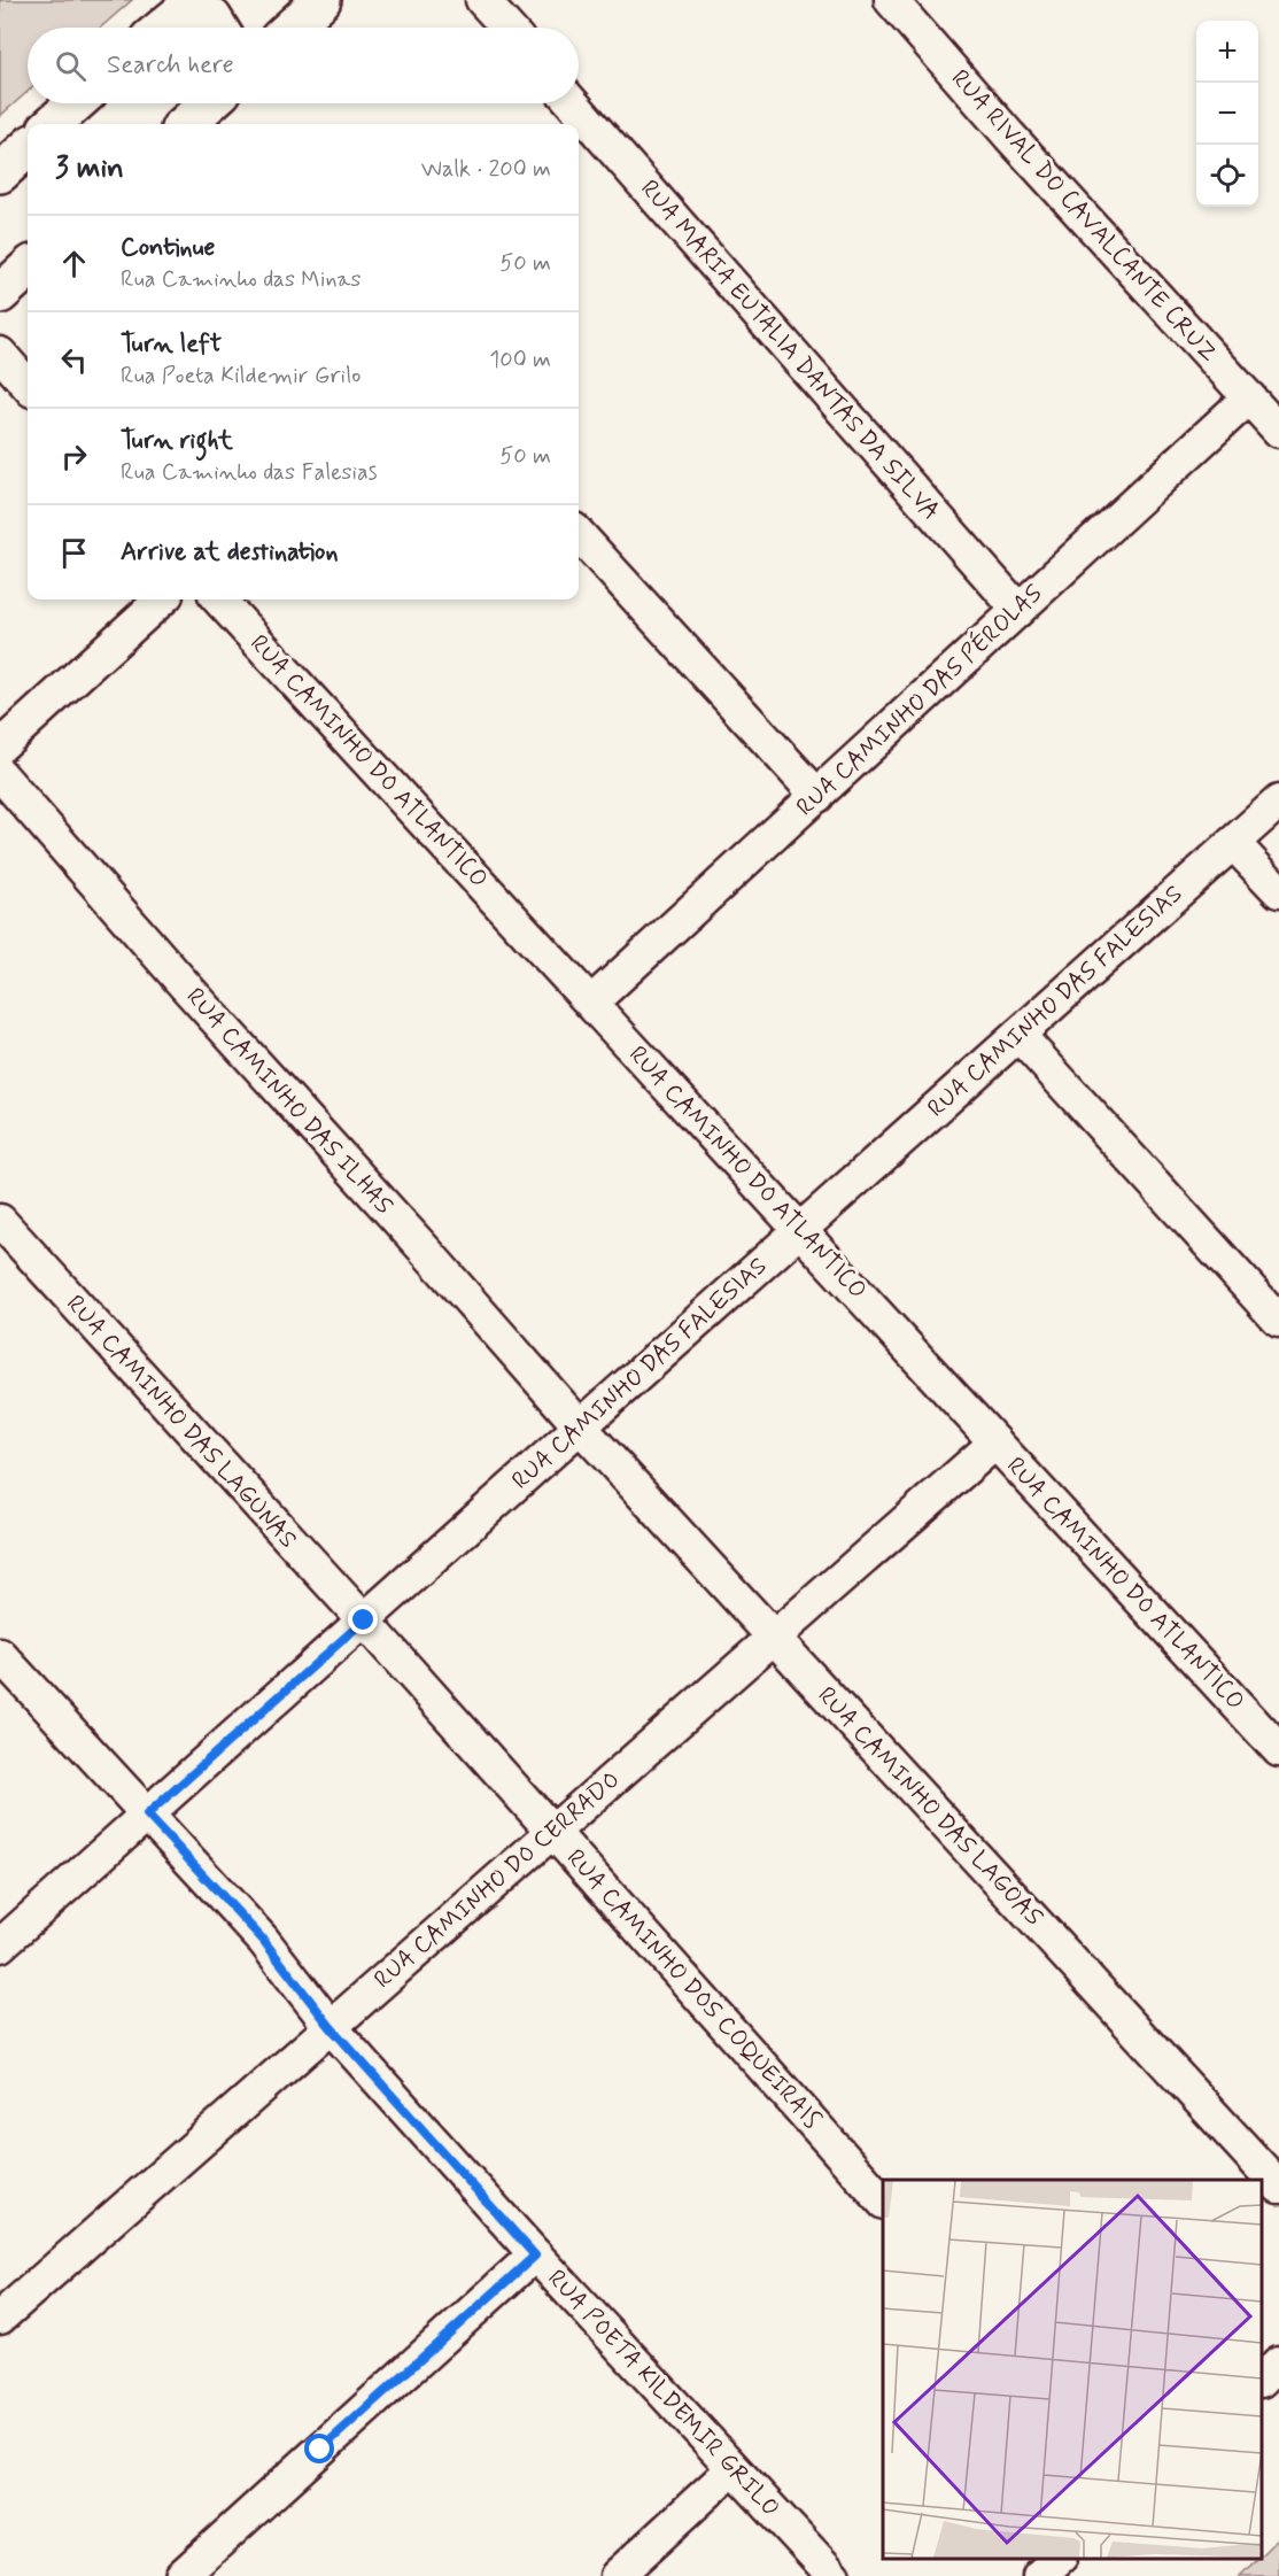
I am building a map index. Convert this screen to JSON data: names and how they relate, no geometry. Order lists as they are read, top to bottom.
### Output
{
  "streets": {
    "street": [
      "RUA RIVAL DO CAVALCANTE CRUZ",
      "RUA MARIA EUTALIA DANTAS DA SILVA",
      "RUA CAMINHO DAS PÉROLAS",
      "RUA CAMINHO DO ATLANTICO",
      "RUA CAMINHO DAS FALESIAS",
      "RUA CAMINHO DAS ILHAS",
      "RUA CAMINHO DAS LAGUNAS",
      "RUA CAMINHO DAS LAGOAS",
      "RUA CAMINHO DO CERRADO",
      "RUA CAMINHO DOS COQUEIRAIS",
      "RUA POETA KILDEMIR GRILO"
    ]
  },
  "crossings": [
    ["RUA RIVAL DO CAVALCANTE CRUZ", "RUA CAMINHO DAS PÉROLAS"],
    ["RUA MARIA EUTALIA DANTAS DA SILVA", "RUA CAMINHO DAS PÉROLAS"],
    ["RUA CAMINHO DAS PÉROLAS", "RUA CAMINHO DO ATLANTICO"],
    ["RUA CAMINHO DO ATLANTICO", "RUA CAMINHO DAS FALESIAS"],
    ["RUA CAMINHO DO ATLANTICO", "RUA CAMINHO DO CERRADO"],
    ["RUA CAMINHO DAS FALESIAS", "RUA CAMINHO DAS ILHAS"],
    ["RUA CAMINHO DAS FALESIAS", "RUA CAMINHO DAS LAGUNAS"],
    ["RUA CAMINHO DAS FALESIAS", "RUA CAMINHO DAS LAGOAS"],
    ["RUA CAMINHO DAS FALESIAS", "RUA CAMINHO DOS COQUEIRAIS"],
    ["RUA CAMINHO DAS FALESIAS", "RUA POETA KILDEMIR GRILO"],
    ["RUA CAMINHO DAS ILHAS", "RUA CAMINHO DAS LAGOAS"],
    ["RUA CAMINHO DAS LAGUNAS", "RUA CAMINHO DOS COQUEIRAIS"],
    ["RUA CAMINHO DAS LAGOAS", "RUA CAMINHO DO CERRADO"],
    ["RUA CAMINHO DO CERRADO", "RUA CAMINHO DOS COQUEIRAIS"],
    ["RUA CAMINHO DO CERRADO", "RUA POETA KILDEMIR GRILO"]
  ],
  "page": {
    "map_buttons": ["+", "−"],
    "search": "Search here",
    "heading": ["3 min", "Walk · 200 m"],
    "list": [
      ["Continue", "Rua Caminho das Minas", "50 m"],
      ["Turn left", "Rua Poeta Kildemir Grilo", "100 m"],
      ["Turn right", "Rua Caminho das Falesias", "50 m"],
      "Arrive at destination"
    ]
  }
}
